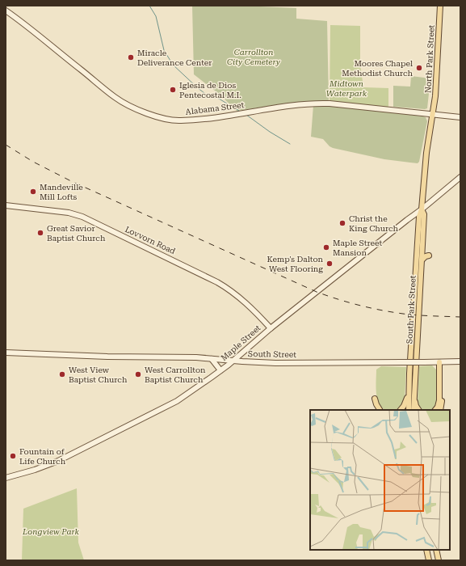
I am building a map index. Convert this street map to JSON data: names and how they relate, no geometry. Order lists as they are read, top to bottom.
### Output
{
  "streets": {
    "main road": [
      "North Park Street",
      "Alabama Street",
      "Lovvorn Road",
      "South Park Street",
      "Maple Street",
      "South Street"
    ]
  },
  "crossings": [
    ["North Park Street", "Alabama Street"],
    ["North Park Street", "South Park Street"],
    ["Alabama Street", "South Park Street"],
    ["Lovvorn Road", "Maple Street"],
    ["South Park Street", "Maple Street"],
    ["Maple Street", "South Street"]
  ],
  "parks": ["Carrollton City Cemetery", "Midtown Waterpark", "Longview Park"],
  "places": [
    "Miracle Deliverance Center",
    "Moores Chapel Methodist Church",
    "Iglesia de Dios Pentecostal M.I.",
    "Mandeville Mill Lofts",
    "Christ the King Church",
    "Great Savior Baptist Church",
    "Maple Street Mansion",
    "Kemp's Dalton West Flooring",
    "West View Baptist Church",
    "West Carrollton Baptist Church",
    "Fountain of Life Church"
  ]
}
